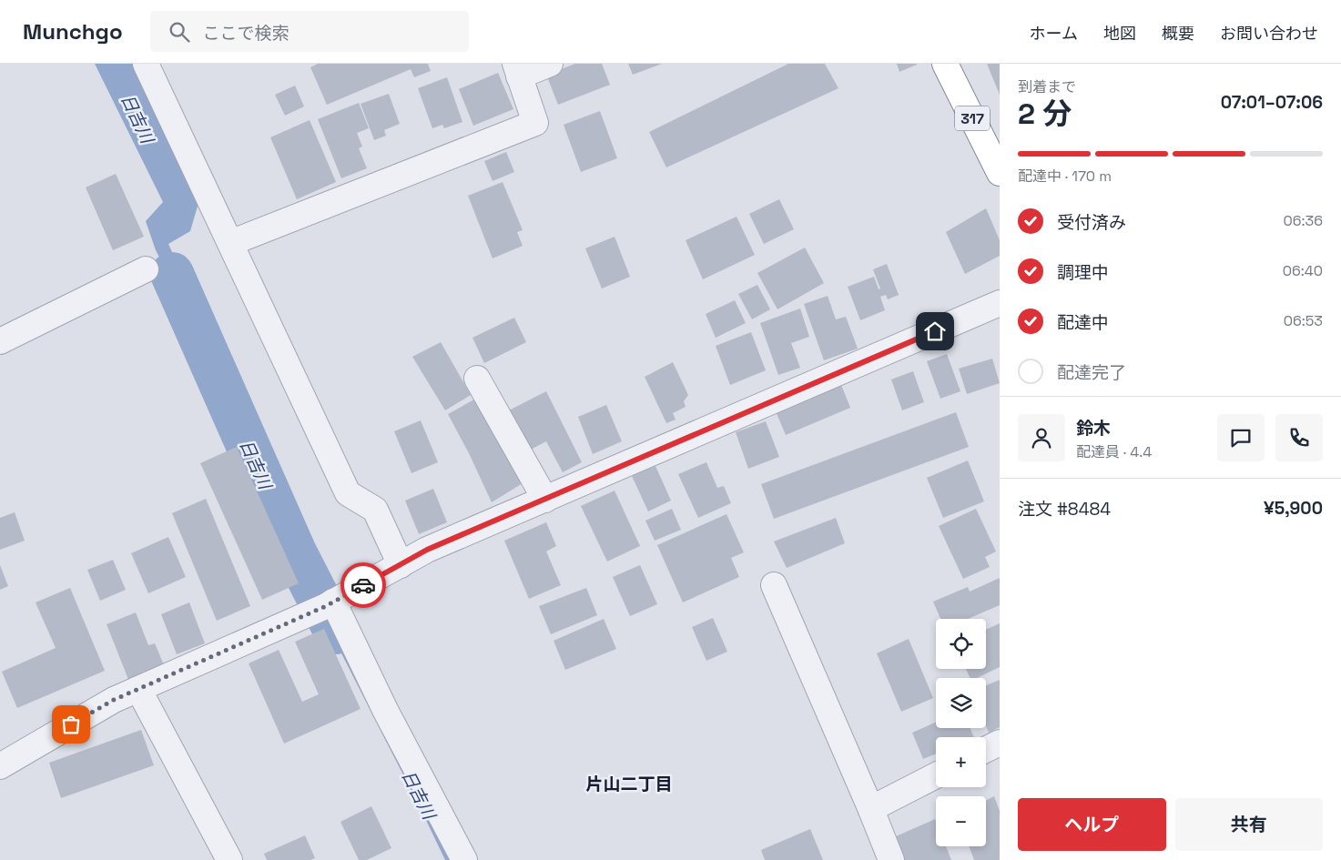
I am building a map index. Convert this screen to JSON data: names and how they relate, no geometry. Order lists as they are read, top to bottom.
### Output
{
  "streets": {
    "highway": ["317"]
  },
  "districts": ["片山二丁目"],
  "water": ["日吉川"],
  "page": {
    "header": "Munchgo",
    "search": "ここで検索",
    "nav": [
      "ホーム",
      "地図",
      "概要",
      "お問い合わせ"
    ],
    "heading": ["2 分", "到着まで", "07:01–07:06"],
    "panel": [
      "鈴木",
      "配達員 · 4.4",
      "注文 #8484",
      "¥5,900"
    ],
    "bar": "配達中 · 170 m",
    "list": [
      ["受付済み", "06:36"],
      ["調理中", "06:40"],
      ["配達中", "06:53"],
      "配達完了"
    ],
    "map_buttons": ["+", "−"],
    "buttons": ["ヘルプ", "共有"]
  }
}
